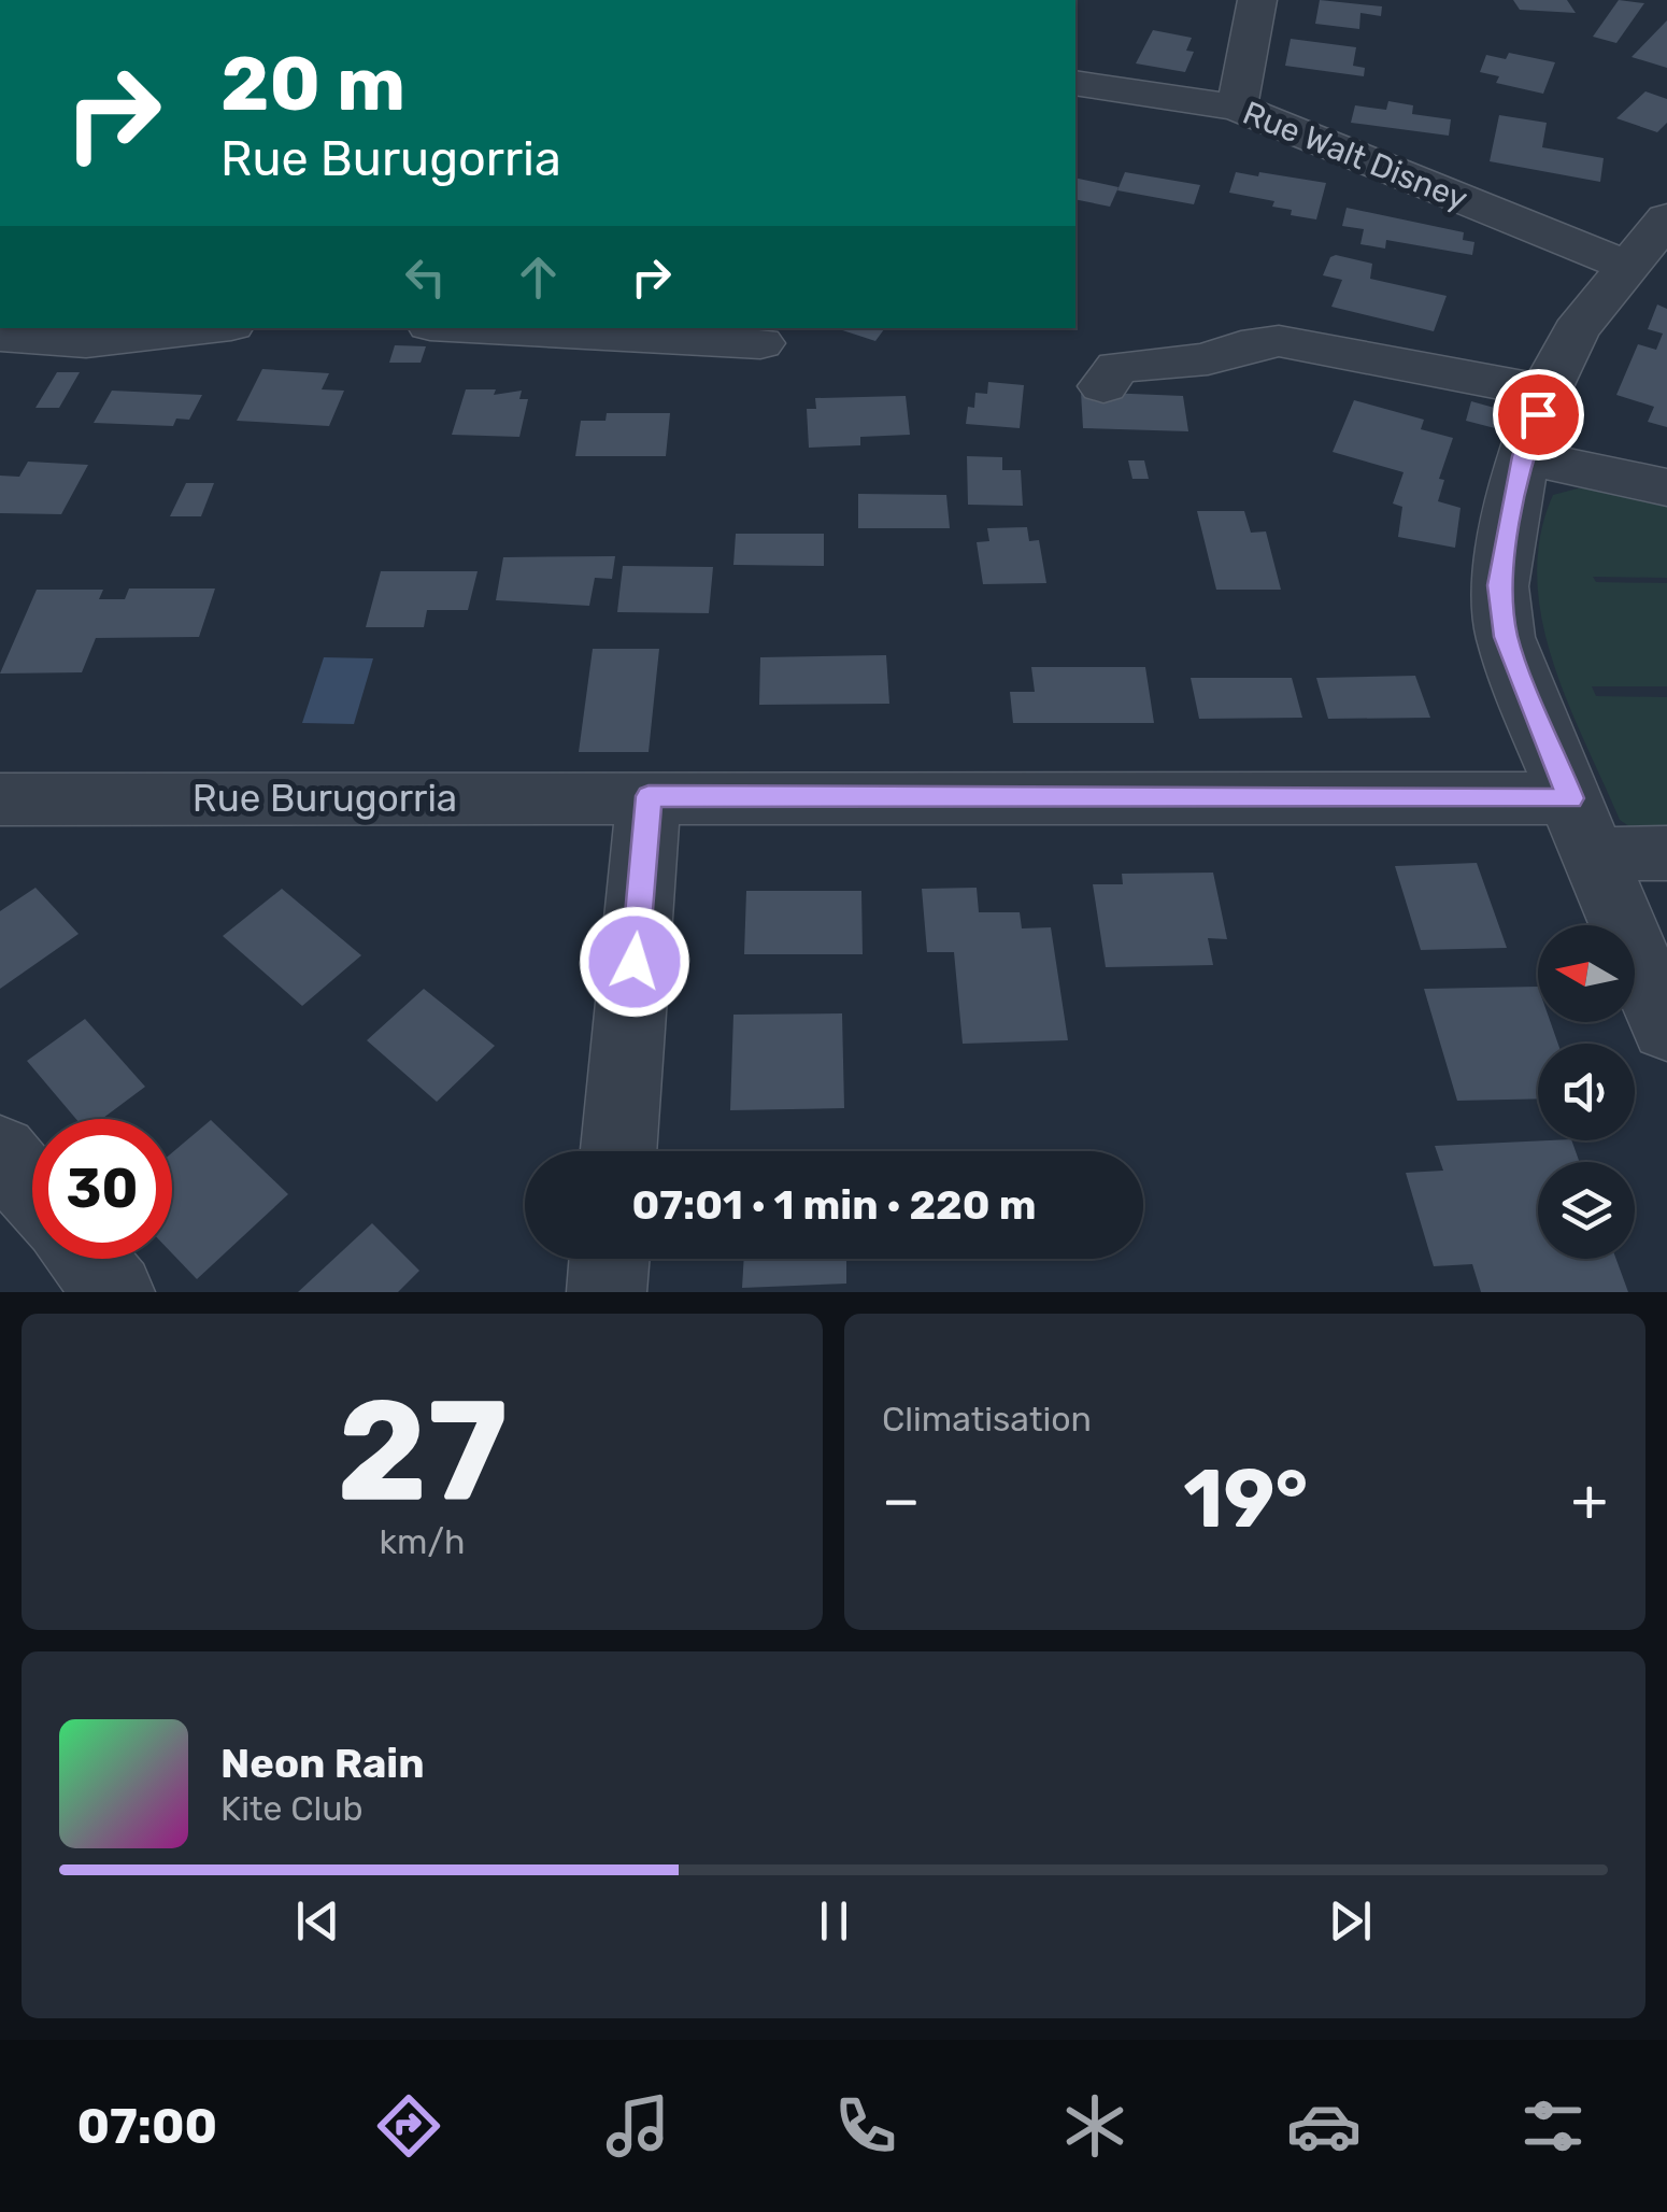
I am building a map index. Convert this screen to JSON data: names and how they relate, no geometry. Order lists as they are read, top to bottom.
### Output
{
  "streets": {
    "street": ["Rue Walt Disney", "Rue Burugorria"]
  },
  "north": "left",
  "page": {
    "turn": ["20 m", "Rue Burugorria"],
    "limit": "30",
    "trip": "07:01 · 1 min · 220 m",
    "tile": [
      ["27", "km/h"],
      "Climatisation"
    ],
    "heat": ["−", "19°", "+"],
    "song": ["Neon Rain", "Kite Club"],
    "tabs": "07:00"
  }
}
